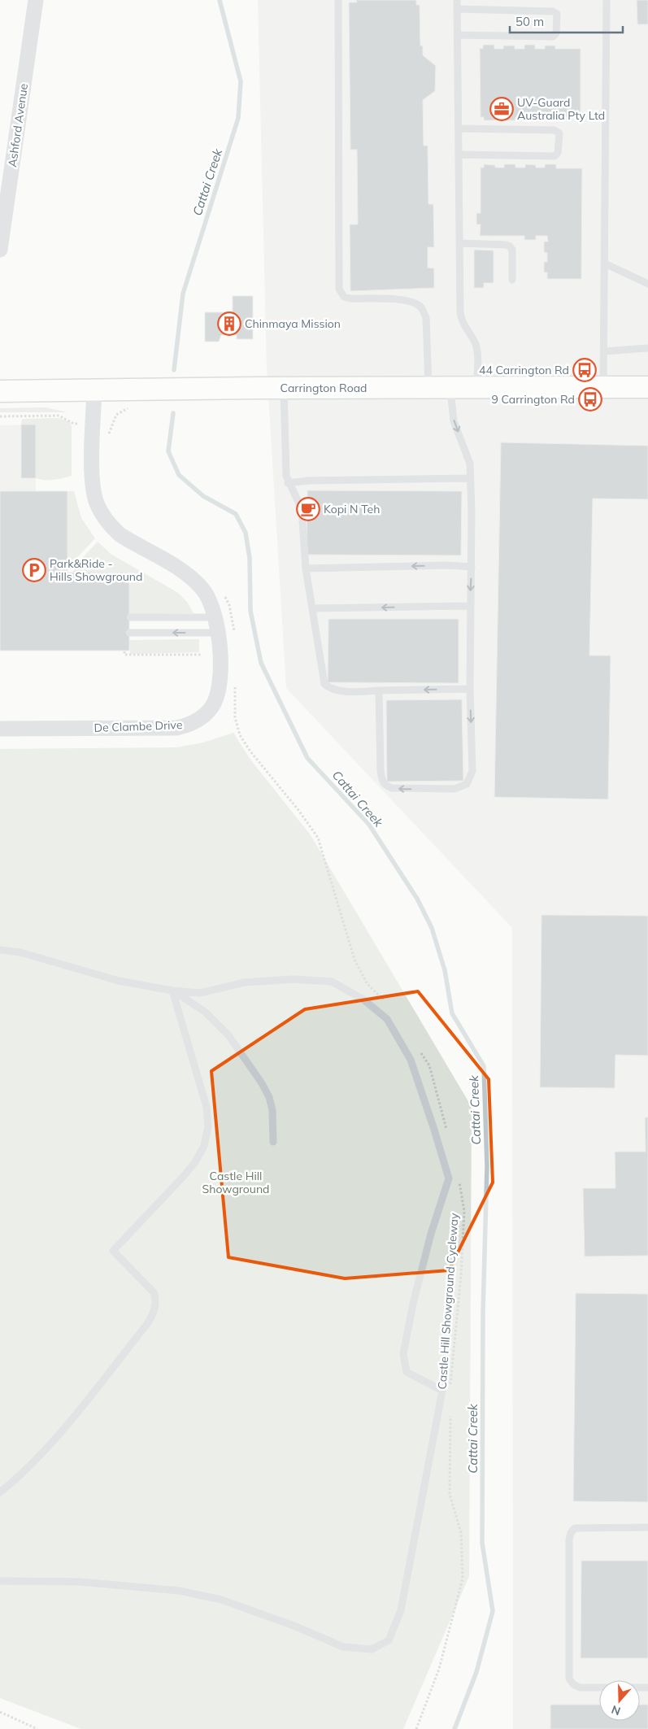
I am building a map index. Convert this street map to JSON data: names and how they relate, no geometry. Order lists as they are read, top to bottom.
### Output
{
  "streets": {
    "main road": ["Carrington Road"],
    "street": ["Ashford Avenue", "De Clambe Drive"],
    "path": ["Castle Hill Showground Cycleway"]
  },
  "crossings": [
    ["Carrington Road", "De Clambe Drive"]
  ],
  "water": ["Cattai Creek"],
  "parks": ["Castle Hill Showground"],
  "places": {
    "office": ["UV-Guard Australia Pty Ltd"],
    "building": ["Chinmaya Mission"],
    "bus stop": ["44 Carrington Rd", "9 Carrington Rd"],
    "cafe": ["Kopi N Teh"],
    "parking": ["Park&Ride - Hills Showground"]
  },
  "scale_bar": "50 m",
  "north": "bottom"
}
